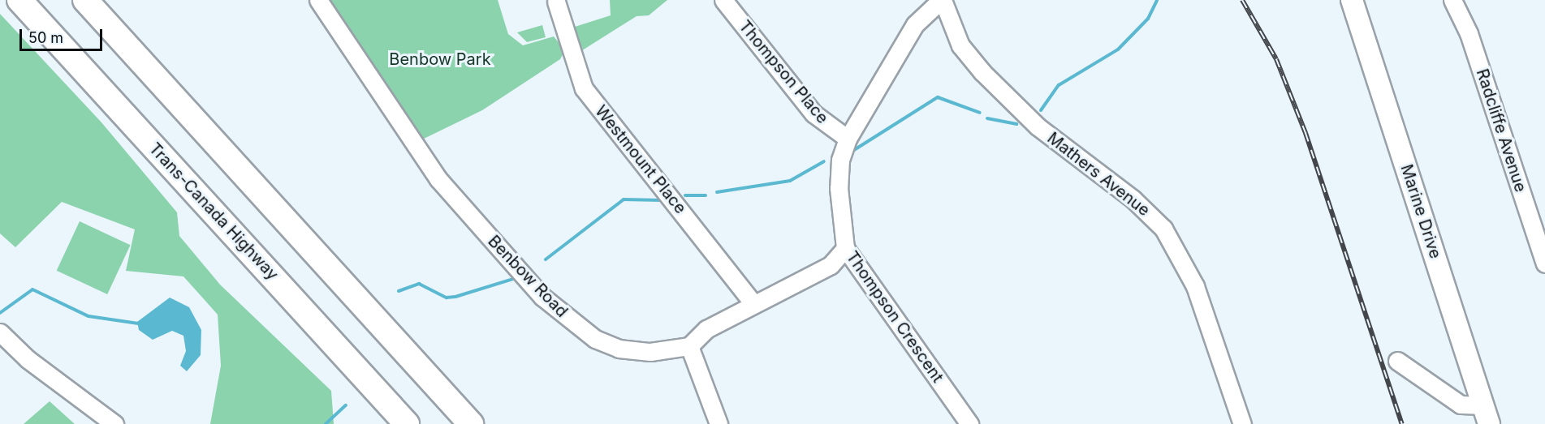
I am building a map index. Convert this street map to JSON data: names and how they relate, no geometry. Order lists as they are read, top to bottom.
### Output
{
  "streets": {
    "highway": ["Trans-Canada Highway"],
    "main road": ["Marine Drive"],
    "street": [
      "Thompson Place",
      "Radcliffe Avenue",
      "Westmount Place",
      "Mathers Avenue",
      "Benbow Road",
      "Thompson Crescent"
    ]
  },
  "crossings": [
    ["Thompson Place", "Thompson Crescent"],
    ["Mathers Avenue", "Thompson Crescent"]
  ],
  "parks": ["Benbow Park"],
  "scale_bar": "50 m"
}
